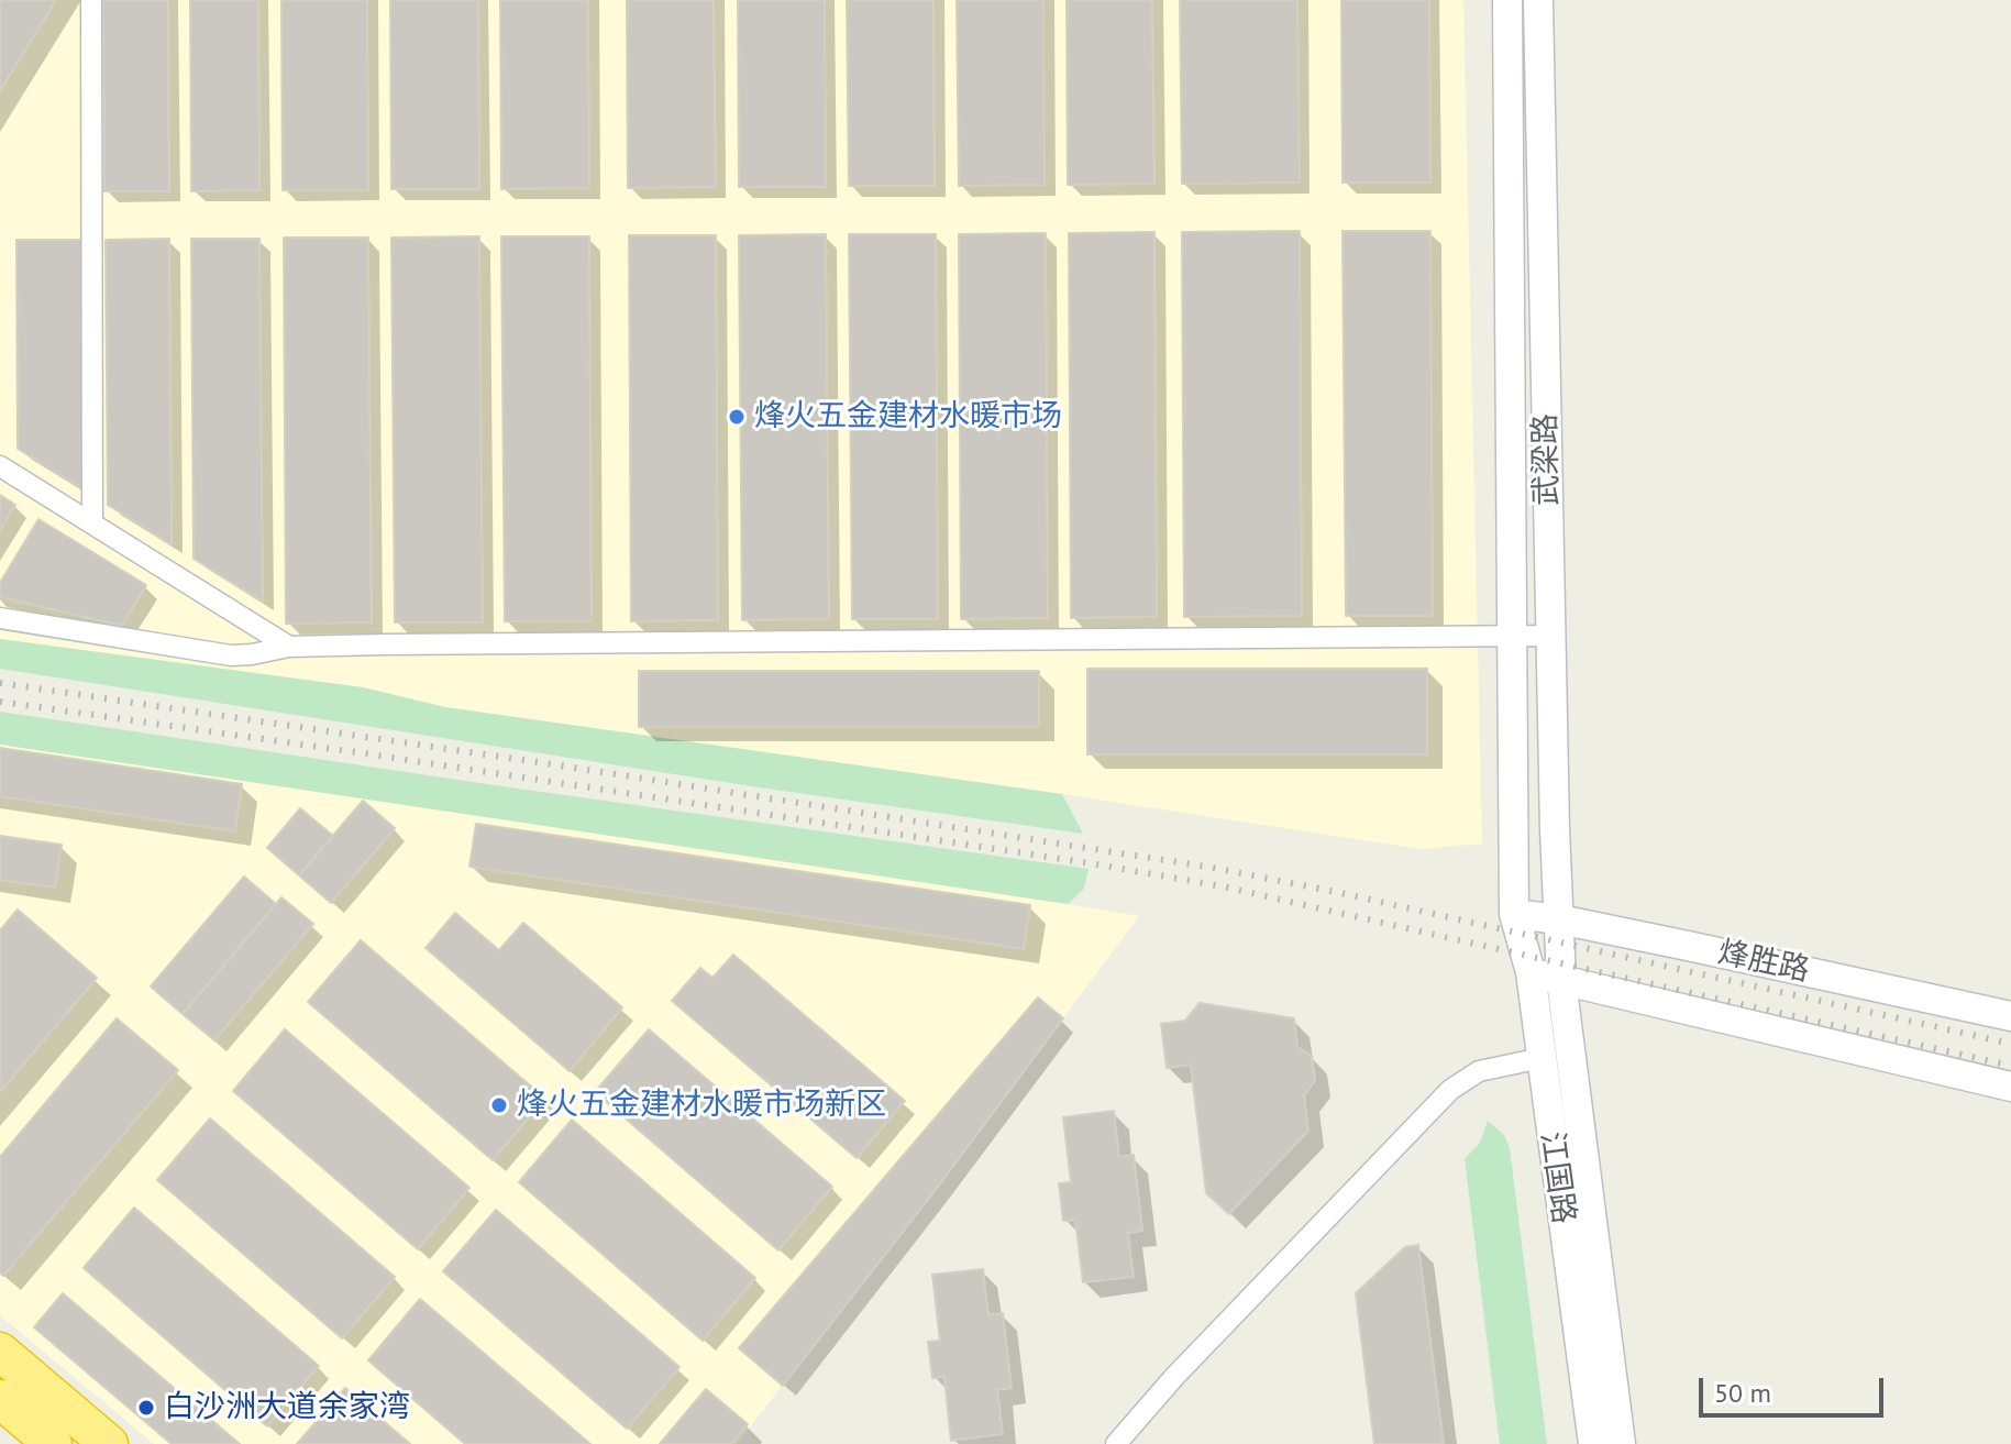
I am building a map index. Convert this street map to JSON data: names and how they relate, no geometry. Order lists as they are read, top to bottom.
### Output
{
  "streets": {
    "main road": ["武梁路", "烽胜路", "江国路"]
  },
  "crossings": [
    ["武梁路", "烽胜路"],
    ["武梁路", "江国路"],
    ["烽胜路", "江国路"]
  ],
  "places": ["烽火五金建材水暖市场", "烽火五金建材水暖市场新区", "白沙洲大道余家湾"],
  "scale_bar": "50 m"
}
